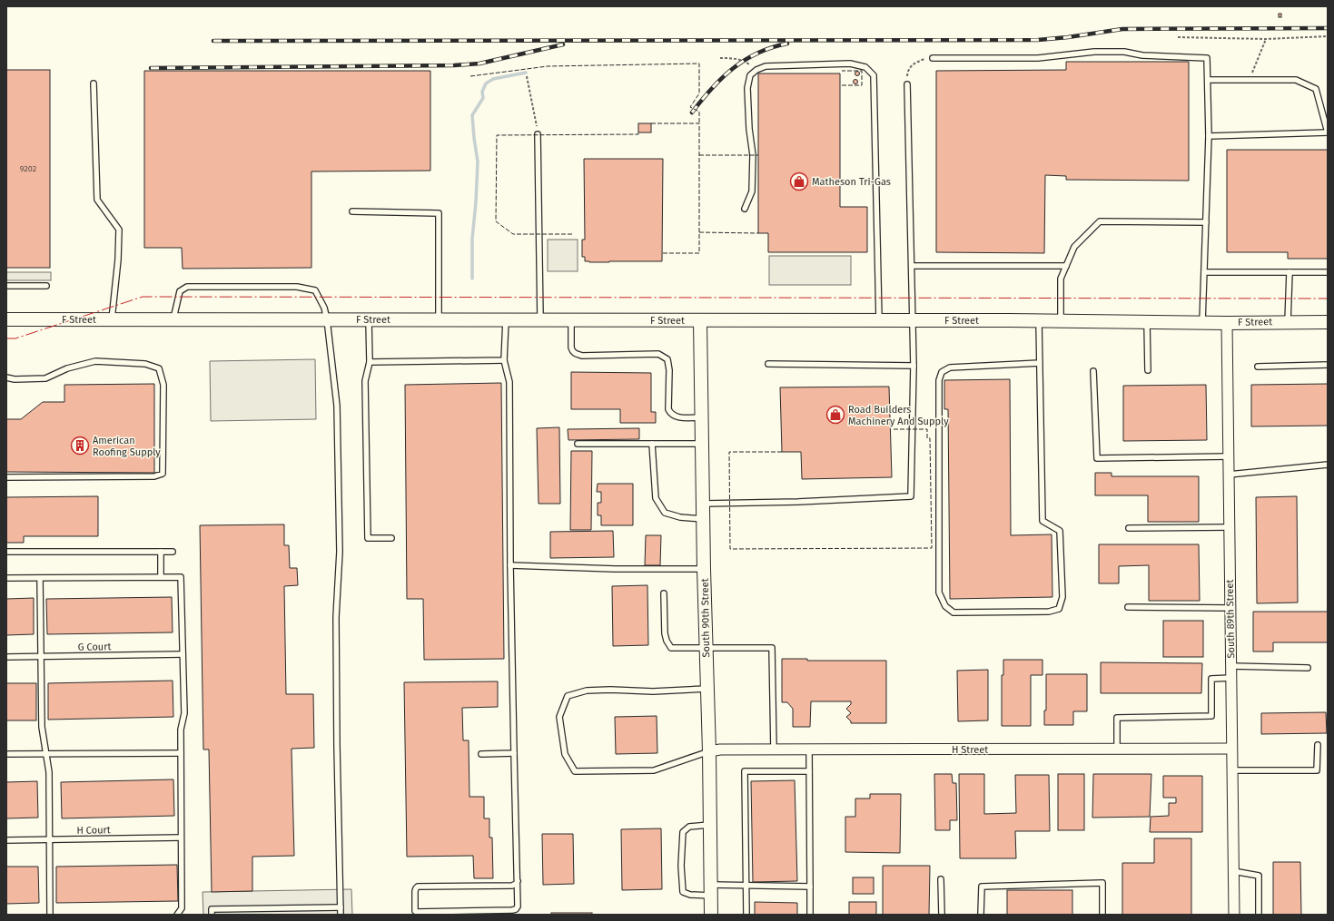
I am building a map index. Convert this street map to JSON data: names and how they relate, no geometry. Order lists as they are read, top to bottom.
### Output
{
  "streets": {
    "street": [
      "F Street",
      "South 90th Street",
      "South 89th Street",
      "H Street"
    ],
    "lane": ["G Court", "H Court"]
  },
  "crossings": [
    ["F Street", "South 90th Street"],
    ["F Street", "South 89th Street"],
    ["South 90th Street", "H Street"],
    ["South 89th Street", "H Street"]
  ],
  "places": {
    "shop": ["Matheson Tri-Gas", "Road Builders Machinery And Supply"],
    "building": ["American Roofing Supply"]
  },
  "house_numbers": ["9202"]
}
